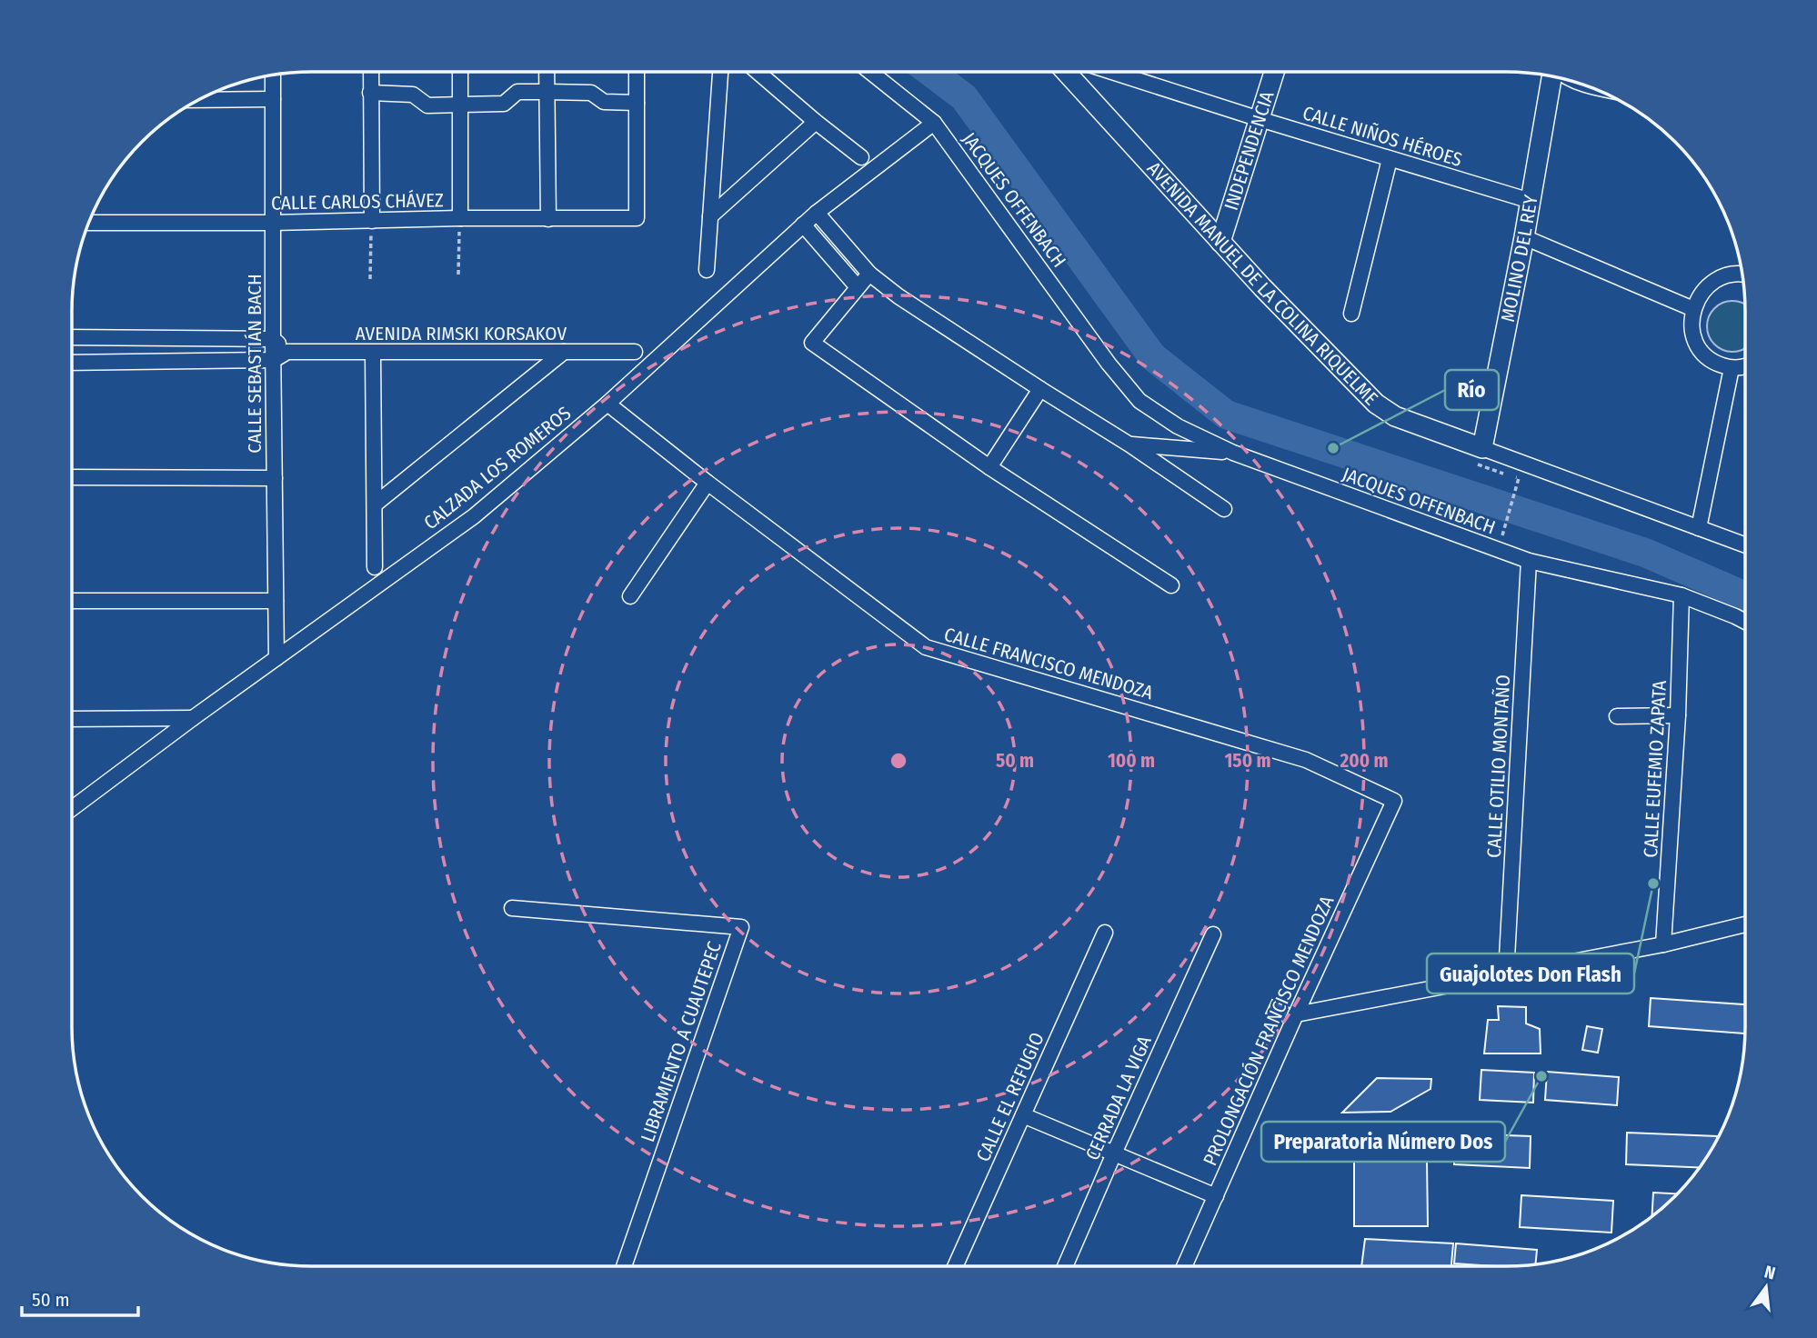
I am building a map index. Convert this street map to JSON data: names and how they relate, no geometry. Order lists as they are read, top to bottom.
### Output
{
  "streets": {
    "street": [
      "CALLE NIÑOS HÉROES",
      "INDEPENDENCIA",
      "JACQUES OFFENBACH",
      "CALLE CARLOS CHÁVEZ",
      "MOLINO DEL REY",
      "AVENIDA MANUEL DE LA COLINA RIQUELME",
      "AVENIDA RIMSKI KORSAKOV",
      "CALLE SEBASTIÁN BACH",
      "CALZADA LOS ROMEROS",
      "CALLE FRANCISCO MENDOZA",
      "CALLE OTILIO MONTAÑO",
      "CALLE EUFEMIO ZAPATA",
      "PROLONGACIÓN FRANCISCO MENDOZA",
      "LIBRAMIENTO A CUAUTEPEC",
      "CALLE EL REFUGIO",
      "CERRADA LA VIGA"
    ]
  },
  "crossings": [
    ["CALLE NIÑOS HÉROES", "INDEPENDENCIA"],
    ["CALLE NIÑOS HÉROES", "MOLINO DEL REY"],
    ["INDEPENDENCIA", "AVENIDA MANUEL DE LA COLINA RIQUELME"],
    ["JACQUES OFFENBACH", "CALZADA LOS ROMEROS"],
    ["JACQUES OFFENBACH", "CALLE OTILIO MONTAÑO"],
    ["JACQUES OFFENBACH", "CALLE EUFEMIO ZAPATA"],
    ["CALLE CARLOS CHÁVEZ", "CALLE SEBASTIÁN BACH"],
    ["MOLINO DEL REY", "AVENIDA MANUEL DE LA COLINA RIQUELME"],
    ["CALLE SEBASTIÁN BACH", "CALZADA LOS ROMEROS"],
    ["CALZADA LOS ROMEROS", "CALLE FRANCISCO MENDOZA"],
    ["CALLE FRANCISCO MENDOZA", "PROLONGACIÓN FRANCISCO MENDOZA"]
  ],
  "places": ["Río", "Guajolotes Don Flash", "Preparatoria Número Dos"],
  "scale_bar": "50 m",
  "north": "top",
  "rings": [
    "50 m",
    "100 m",
    "150 m",
    "200 m"
  ]
}
